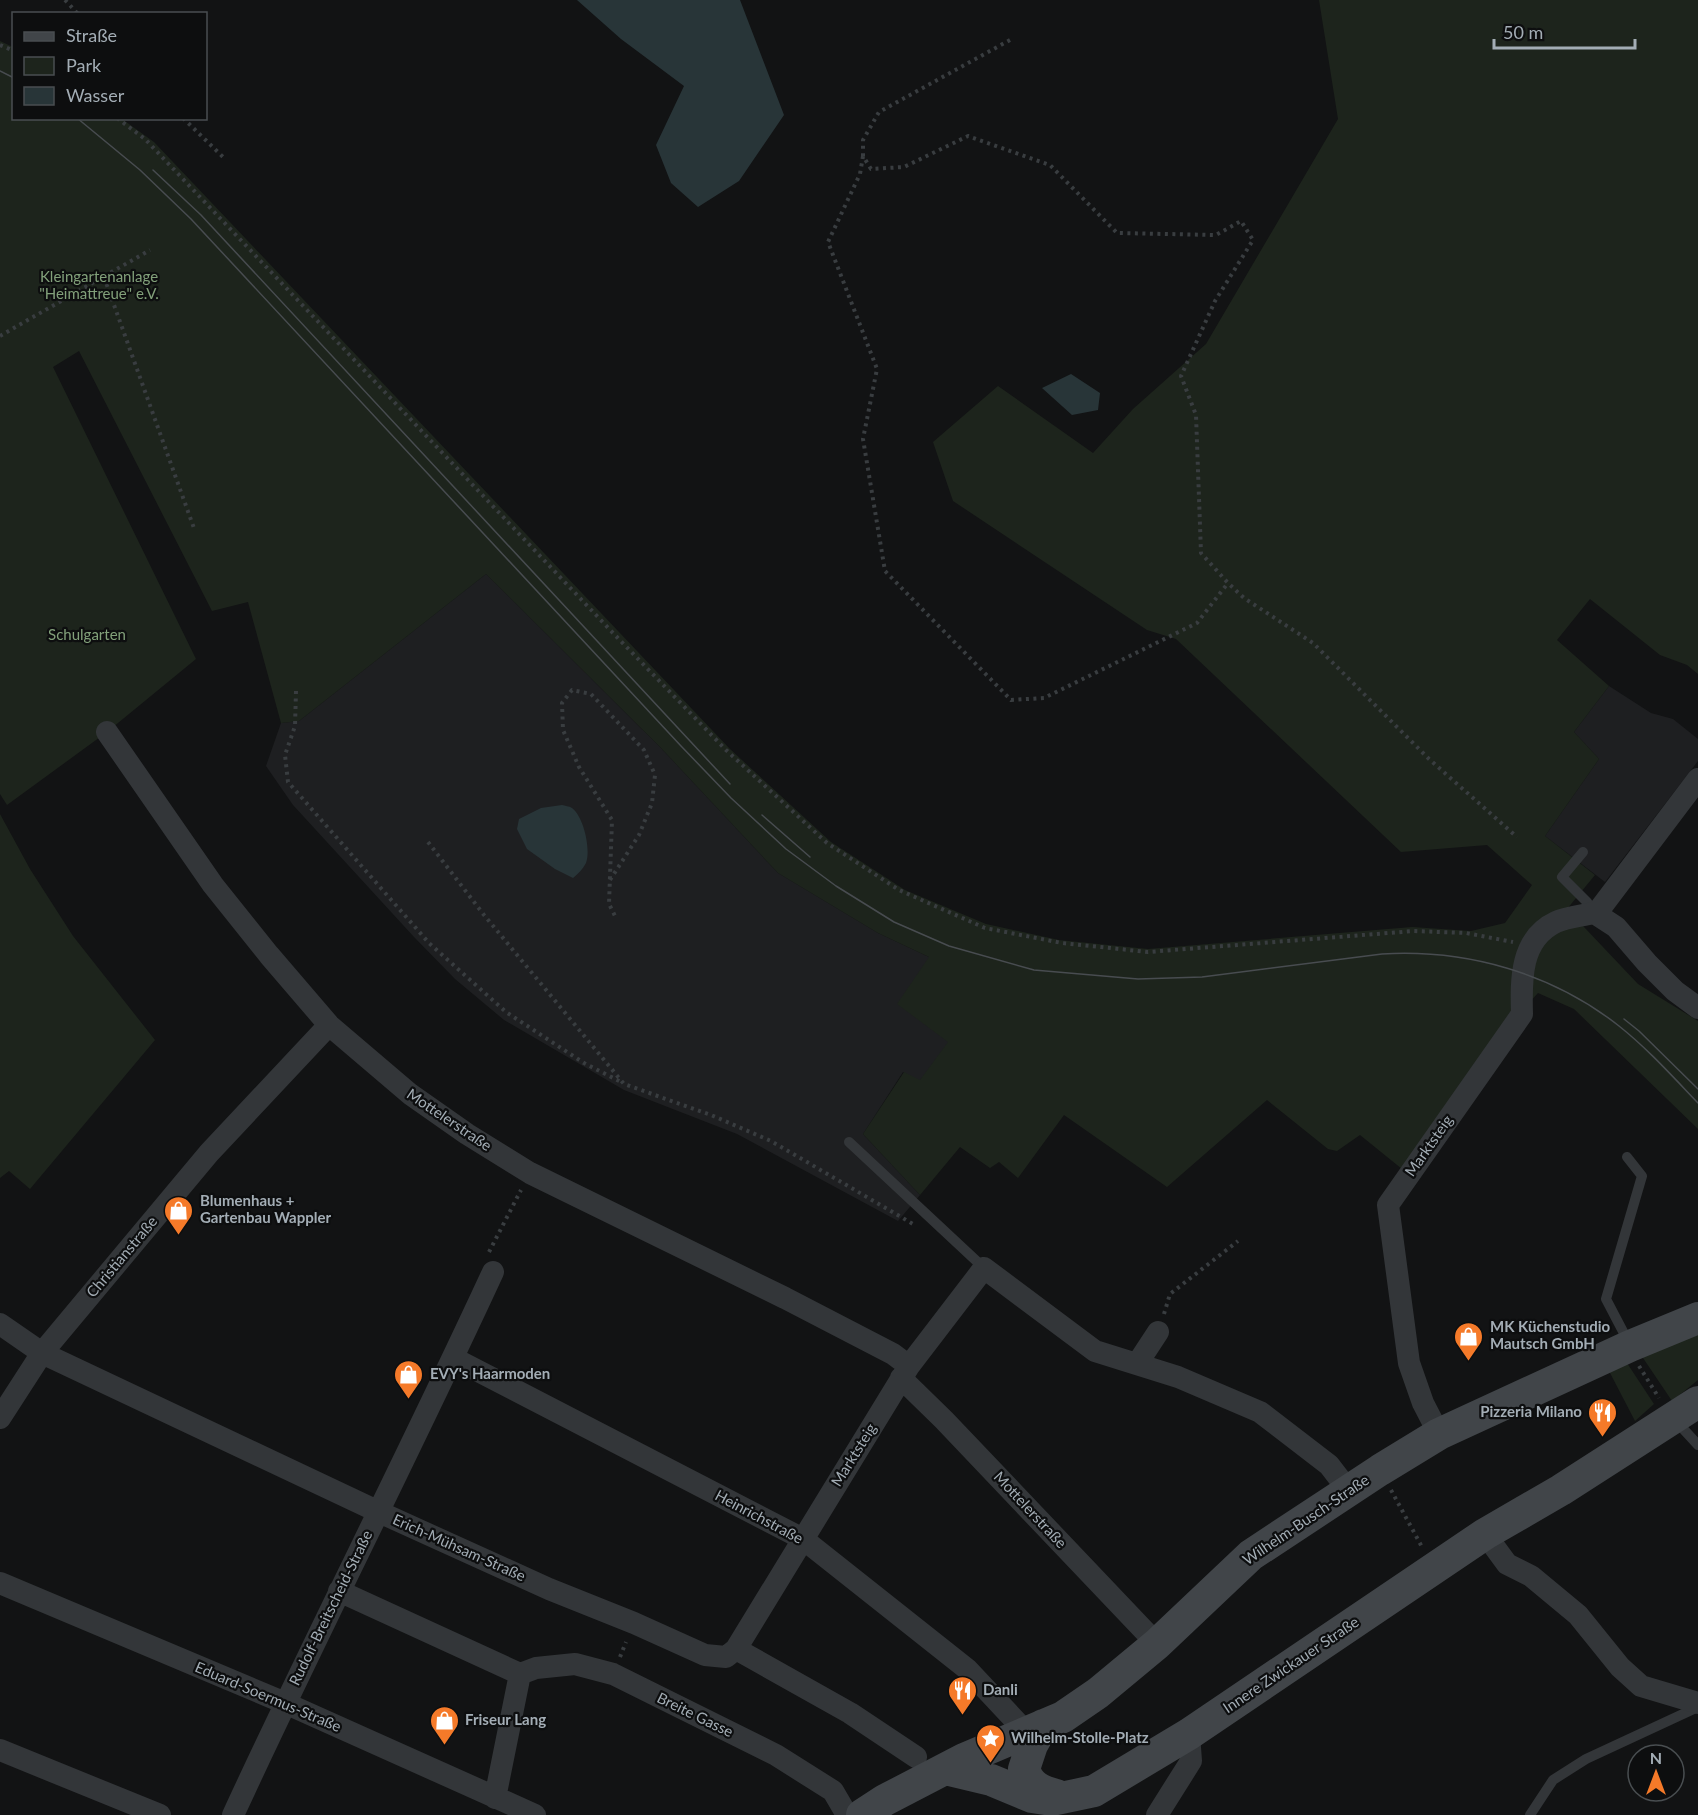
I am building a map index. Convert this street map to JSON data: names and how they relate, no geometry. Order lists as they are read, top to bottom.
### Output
{
  "streets": {
    "main road": ["Wilhelm-Busch-Straße", "Innere Zwickauer Straße"],
    "street": [
      "Mottelerstraße",
      "Marktsteig",
      "Christianstraße",
      "Heinrichstraße",
      "Erich-Mühsam-Straße",
      "Rudolf-Breitscheid-Straße",
      "Eduard-Soermus-Straße",
      "Breite Gasse"
    ]
  },
  "crossings": [
    ["Mottelerstraße", "Marktsteig"],
    ["Mottelerstraße", "Christianstraße"],
    ["Mottelerstraße", "Wilhelm-Busch-Straße"],
    ["Marktsteig", "Heinrichstraße"],
    ["Marktsteig", "Wilhelm-Busch-Straße"],
    ["Marktsteig", "Erich-Mühsam-Straße"],
    ["Christianstraße", "Erich-Mühsam-Straße"],
    ["Heinrichstraße", "Wilhelm-Busch-Straße"],
    ["Heinrichstraße", "Rudolf-Breitscheid-Straße"],
    ["Wilhelm-Busch-Straße", "Innere Zwickauer Straße"],
    ["Erich-Mühsam-Straße", "Rudolf-Breitscheid-Straße"],
    ["Rudolf-Breitscheid-Straße", "Eduard-Soermus-Straße"]
  ],
  "parks": ["Kleingartenanlage \"Heimattreue\" e.V.", "Schulgarten"],
  "places": {
    "shop": [
      "Blumenhaus + Gartenbau Wappler",
      "MK Küchenstudio Mautsch GmbH",
      "EVY's Haarmoden",
      "Friseur Lang"
    ],
    "restaurant": ["Pizzeria Milano", "Danli"],
    "place": ["Wilhelm-Stolle-Platz"]
  },
  "legend": ["Straße", "Park", "Wasser"],
  "scale_bar": "50 m",
  "north": "top"
}
